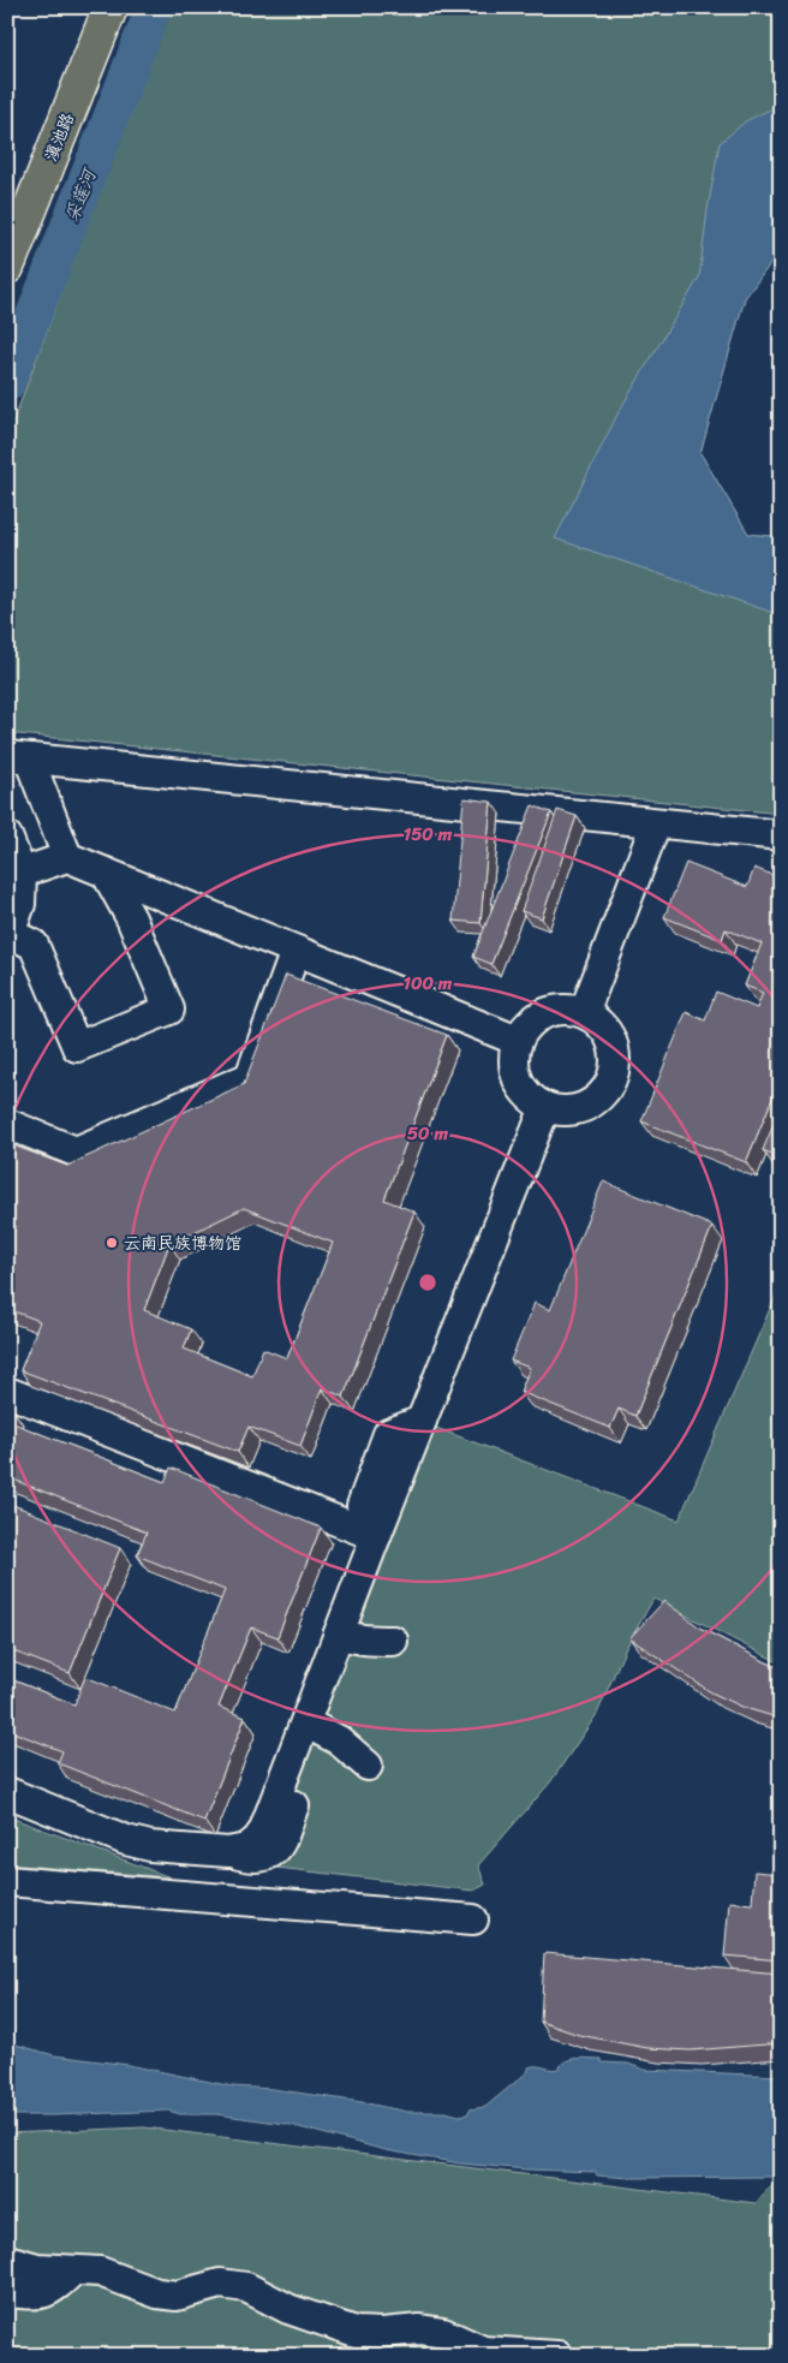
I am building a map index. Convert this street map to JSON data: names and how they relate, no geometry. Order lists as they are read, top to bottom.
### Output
{
  "streets": {
    "main road": ["滇池路"]
  },
  "water": ["采莲河"],
  "places": ["云南民族博物馆"],
  "rings": ["150 m", "100 m", "50 m"]
}
